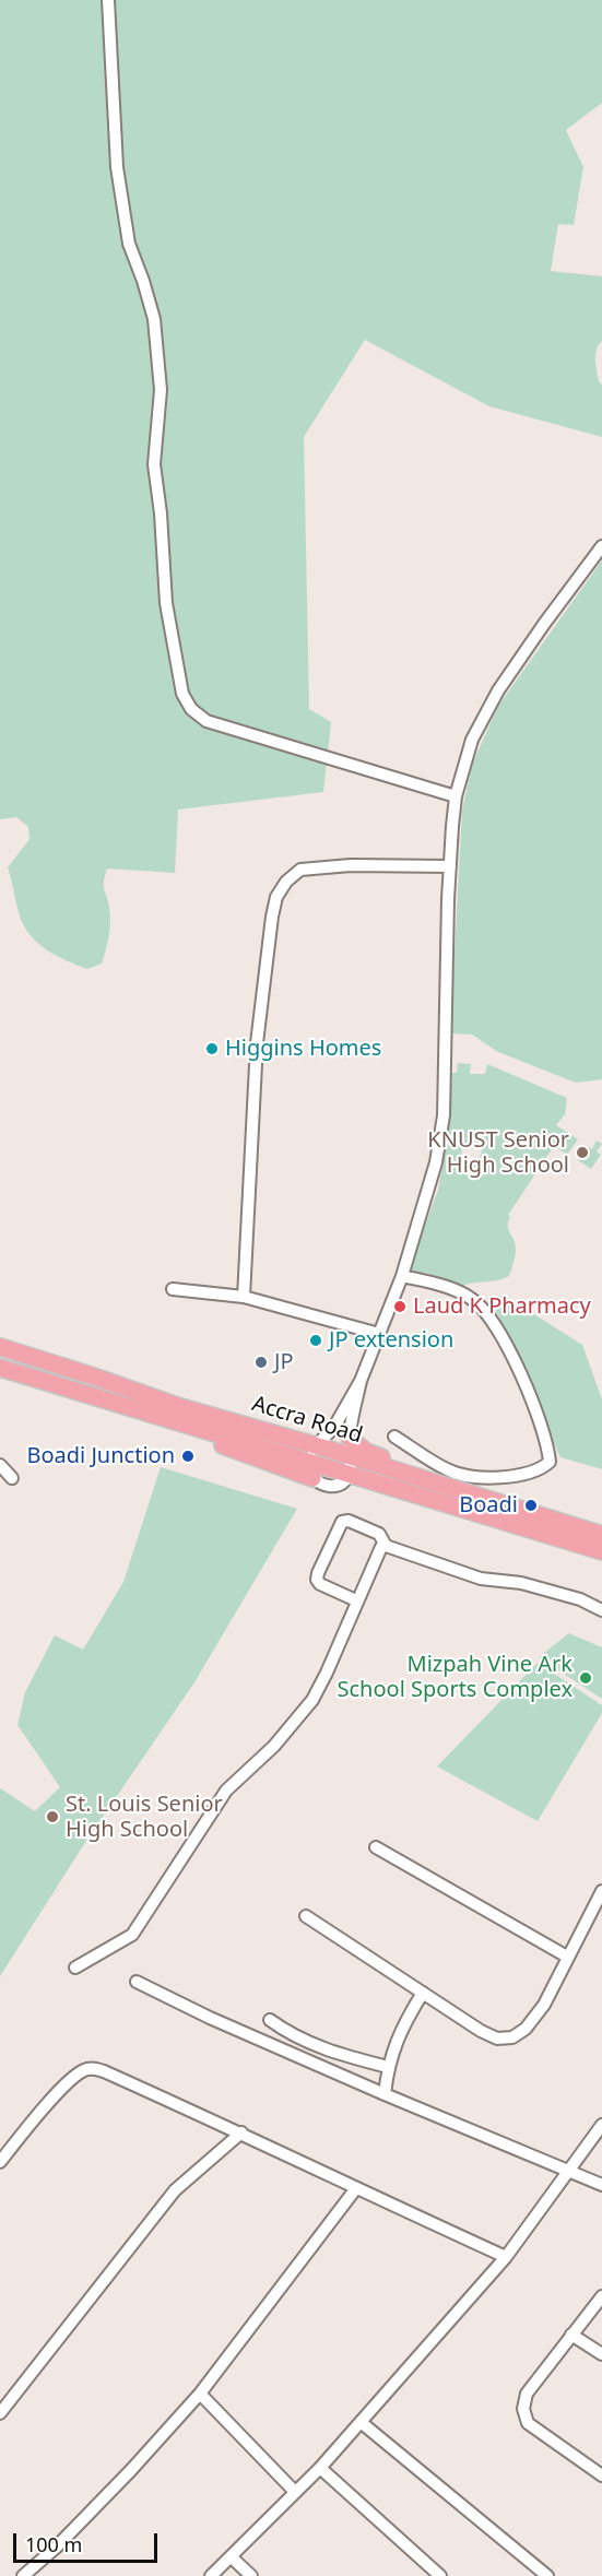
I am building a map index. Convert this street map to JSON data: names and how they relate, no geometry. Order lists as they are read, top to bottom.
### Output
{
  "streets": {
    "highway": ["Accra Road"]
  },
  "places": [
    "Higgins Homes",
    "KNUST Senior High School",
    "Laud K Pharmacy",
    "JP extension",
    "JP",
    "Boadi Junction",
    "Boadi",
    "Mizpah Vine Ark School Sports Complex",
    "St. Louis Senior High School"
  ],
  "scale_bar": "100 m"
}
